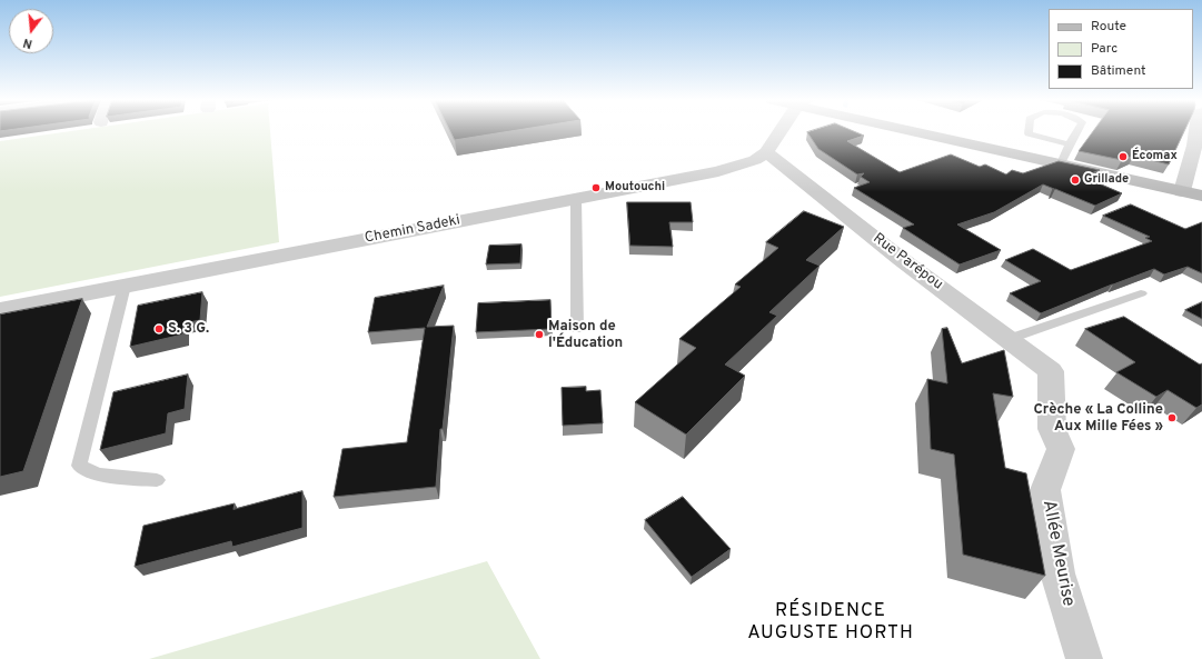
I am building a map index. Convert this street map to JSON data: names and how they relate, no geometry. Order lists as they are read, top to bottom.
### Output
{
  "streets": {
    "street": ["Chemin Sadeki", "Rue Parépou", "Allée Meurise"]
  },
  "crossings": [
    ["Chemin Sadeki", "Rue Parépou"],
    ["Rue Parépou", "Allée Meurise"]
  ],
  "districts": ["RÉSIDENCE AUGUSTE HORTH"],
  "places": [
    "Écomax",
    "Grillade",
    "Moutouchi",
    "S. 3 G.",
    "Maison de l'Éducation",
    "Crèche « La Colline Aux Mille Fées »"
  ],
  "legend": ["Route", "Parc", "Bâtiment"],
  "north": "bottom"
}
